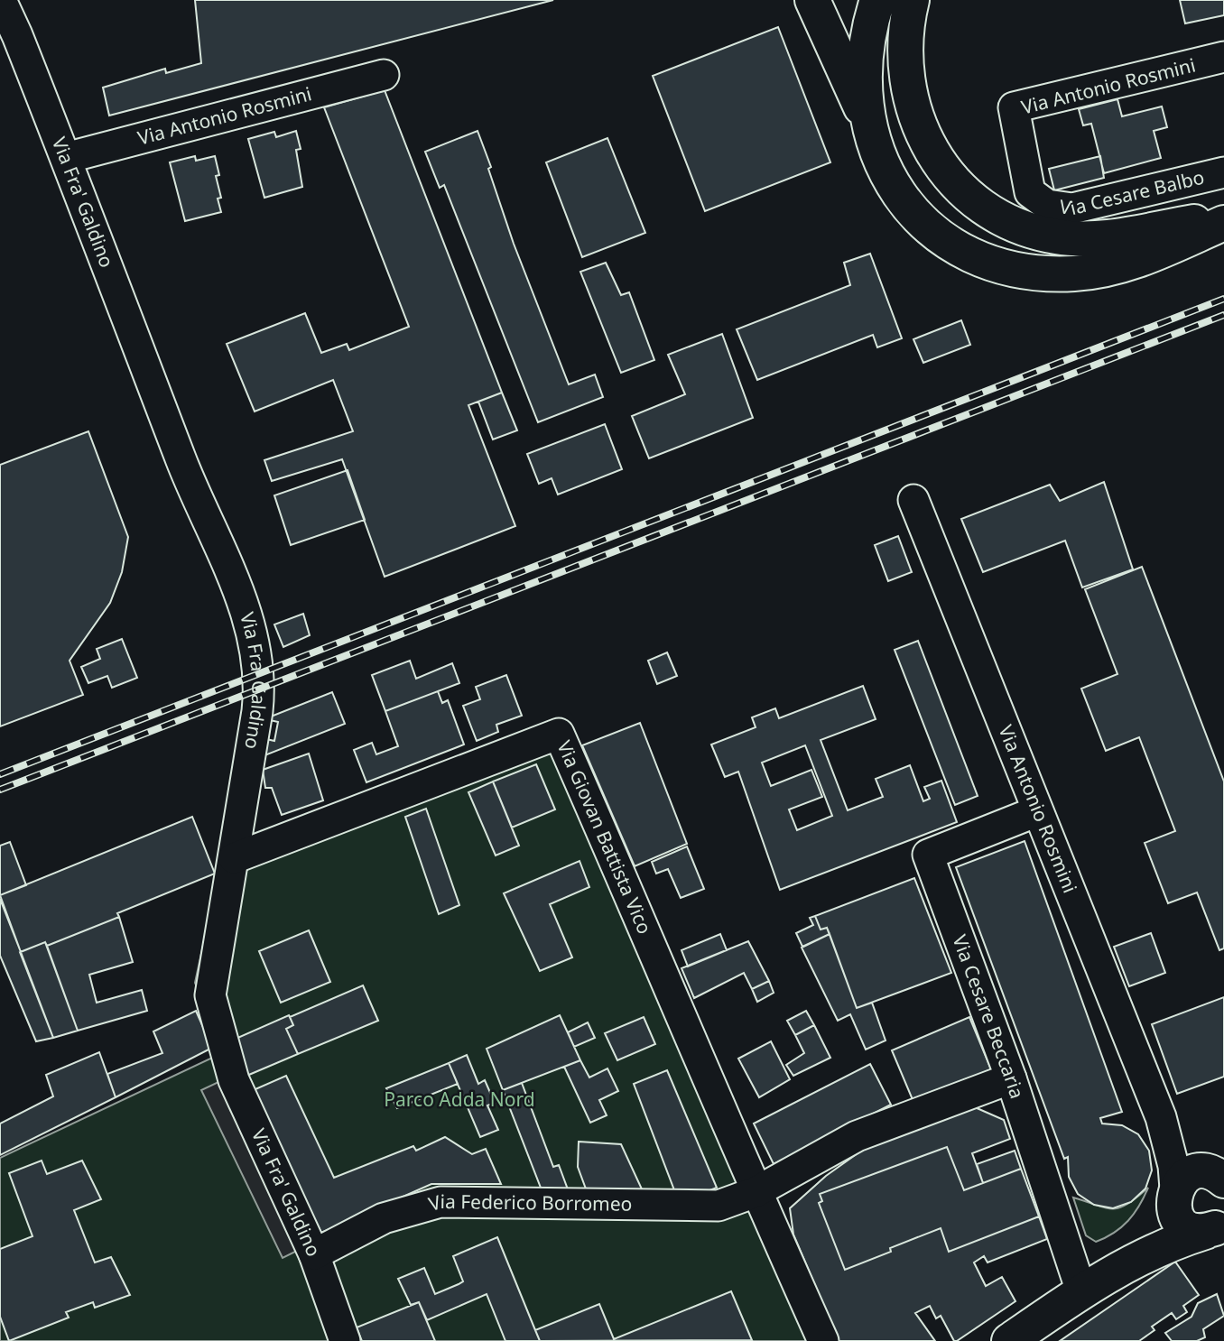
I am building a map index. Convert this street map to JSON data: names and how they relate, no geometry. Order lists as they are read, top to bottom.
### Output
{
  "streets": {
    "street": [
      "Via Antonio Rosmini",
      "Via Cesare Balbo",
      "Via Fra' Galdino",
      "Via Giovan Battista Vico",
      "Via Cesare Beccaria",
      "Via Federico Borromeo"
    ]
  },
  "crossings": [
    ["Via Antonio Rosmini", "Via Cesare Balbo"],
    ["Via Antonio Rosmini", "Via Fra' Galdino"],
    ["Via Antonio Rosmini", "Via Cesare Beccaria"],
    ["Via Fra' Galdino", "Via Giovan Battista Vico"],
    ["Via Fra' Galdino", "Via Federico Borromeo"],
    ["Via Giovan Battista Vico", "Via Federico Borromeo"],
    ["Via Cesare Beccaria", "Via Federico Borromeo"]
  ],
  "parks": ["Parco Adda Nord"]
}
